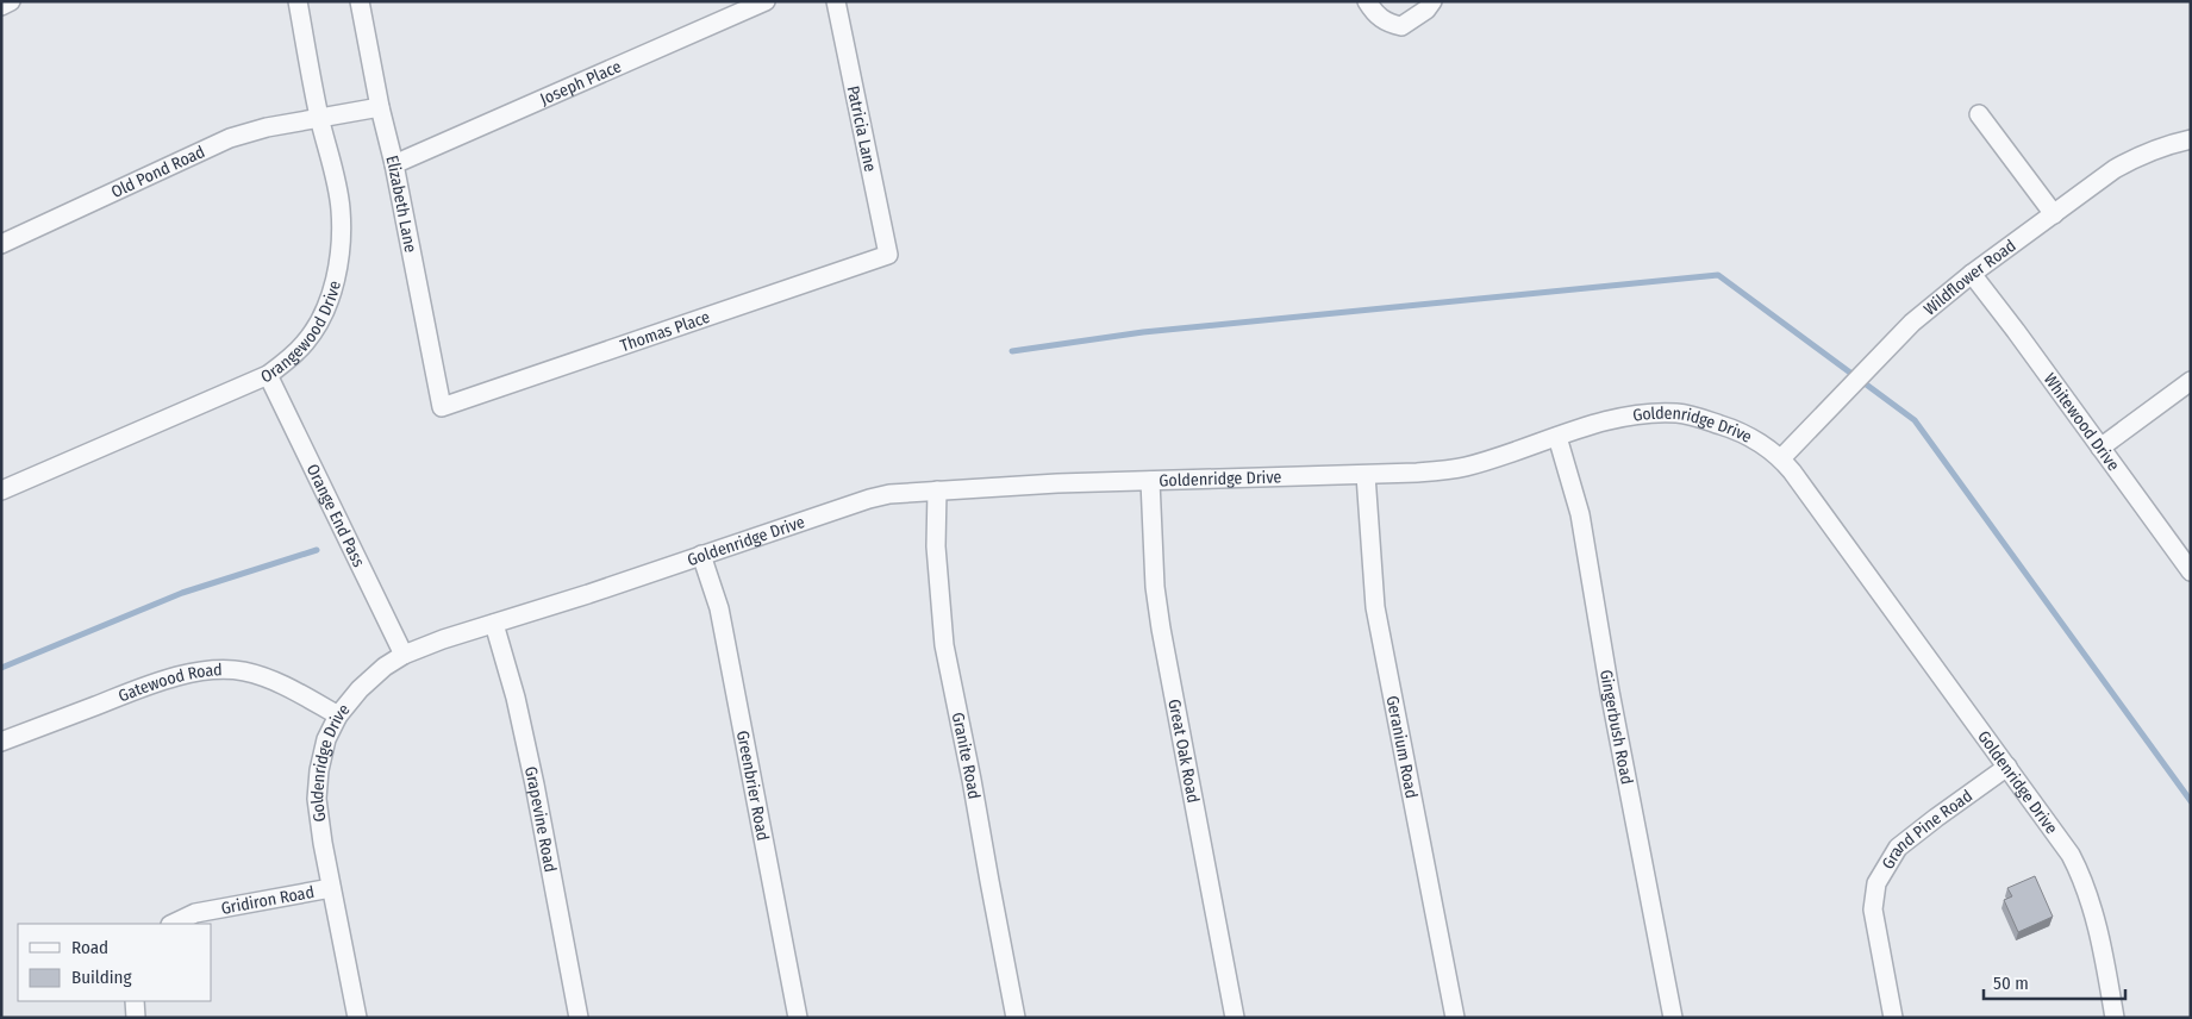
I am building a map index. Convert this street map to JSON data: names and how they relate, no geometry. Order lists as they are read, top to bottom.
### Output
{
  "streets": {
    "street": [
      "Joseph Place",
      "Patricia Lane",
      "Old Pond Road",
      "Elizabeth Lane",
      "Wildflower Road",
      "Orangewood Drive",
      "Thomas Place",
      "Whitewood Drive",
      "Goldenridge Drive",
      "Orange End Pass",
      "Gatewood Road",
      "Gingerbush Road",
      "Geranium Road",
      "Great Oak Road",
      "Granite Road",
      "Greenbrier Road",
      "Grapevine Road",
      "Grand Pine Road",
      "Gridiron Road"
    ]
  },
  "crossings": [
    ["Joseph Place", "Elizabeth Lane"],
    ["Patricia Lane", "Thomas Place"],
    ["Old Pond Road", "Elizabeth Lane"],
    ["Old Pond Road", "Orangewood Drive"],
    ["Elizabeth Lane", "Thomas Place"],
    ["Wildflower Road", "Whitewood Drive"],
    ["Wildflower Road", "Goldenridge Drive"],
    ["Orangewood Drive", "Orange End Pass"],
    ["Goldenridge Drive", "Orange End Pass"],
    ["Goldenridge Drive", "Gatewood Road"],
    ["Goldenridge Drive", "Gingerbush Road"],
    ["Goldenridge Drive", "Geranium Road"],
    ["Goldenridge Drive", "Great Oak Road"],
    ["Goldenridge Drive", "Granite Road"],
    ["Goldenridge Drive", "Greenbrier Road"],
    ["Goldenridge Drive", "Grapevine Road"],
    ["Goldenridge Drive", "Grand Pine Road"],
    ["Goldenridge Drive", "Gridiron Road"]
  ],
  "legend": ["Road", "Building"],
  "scale_bar": "50 m"
}
